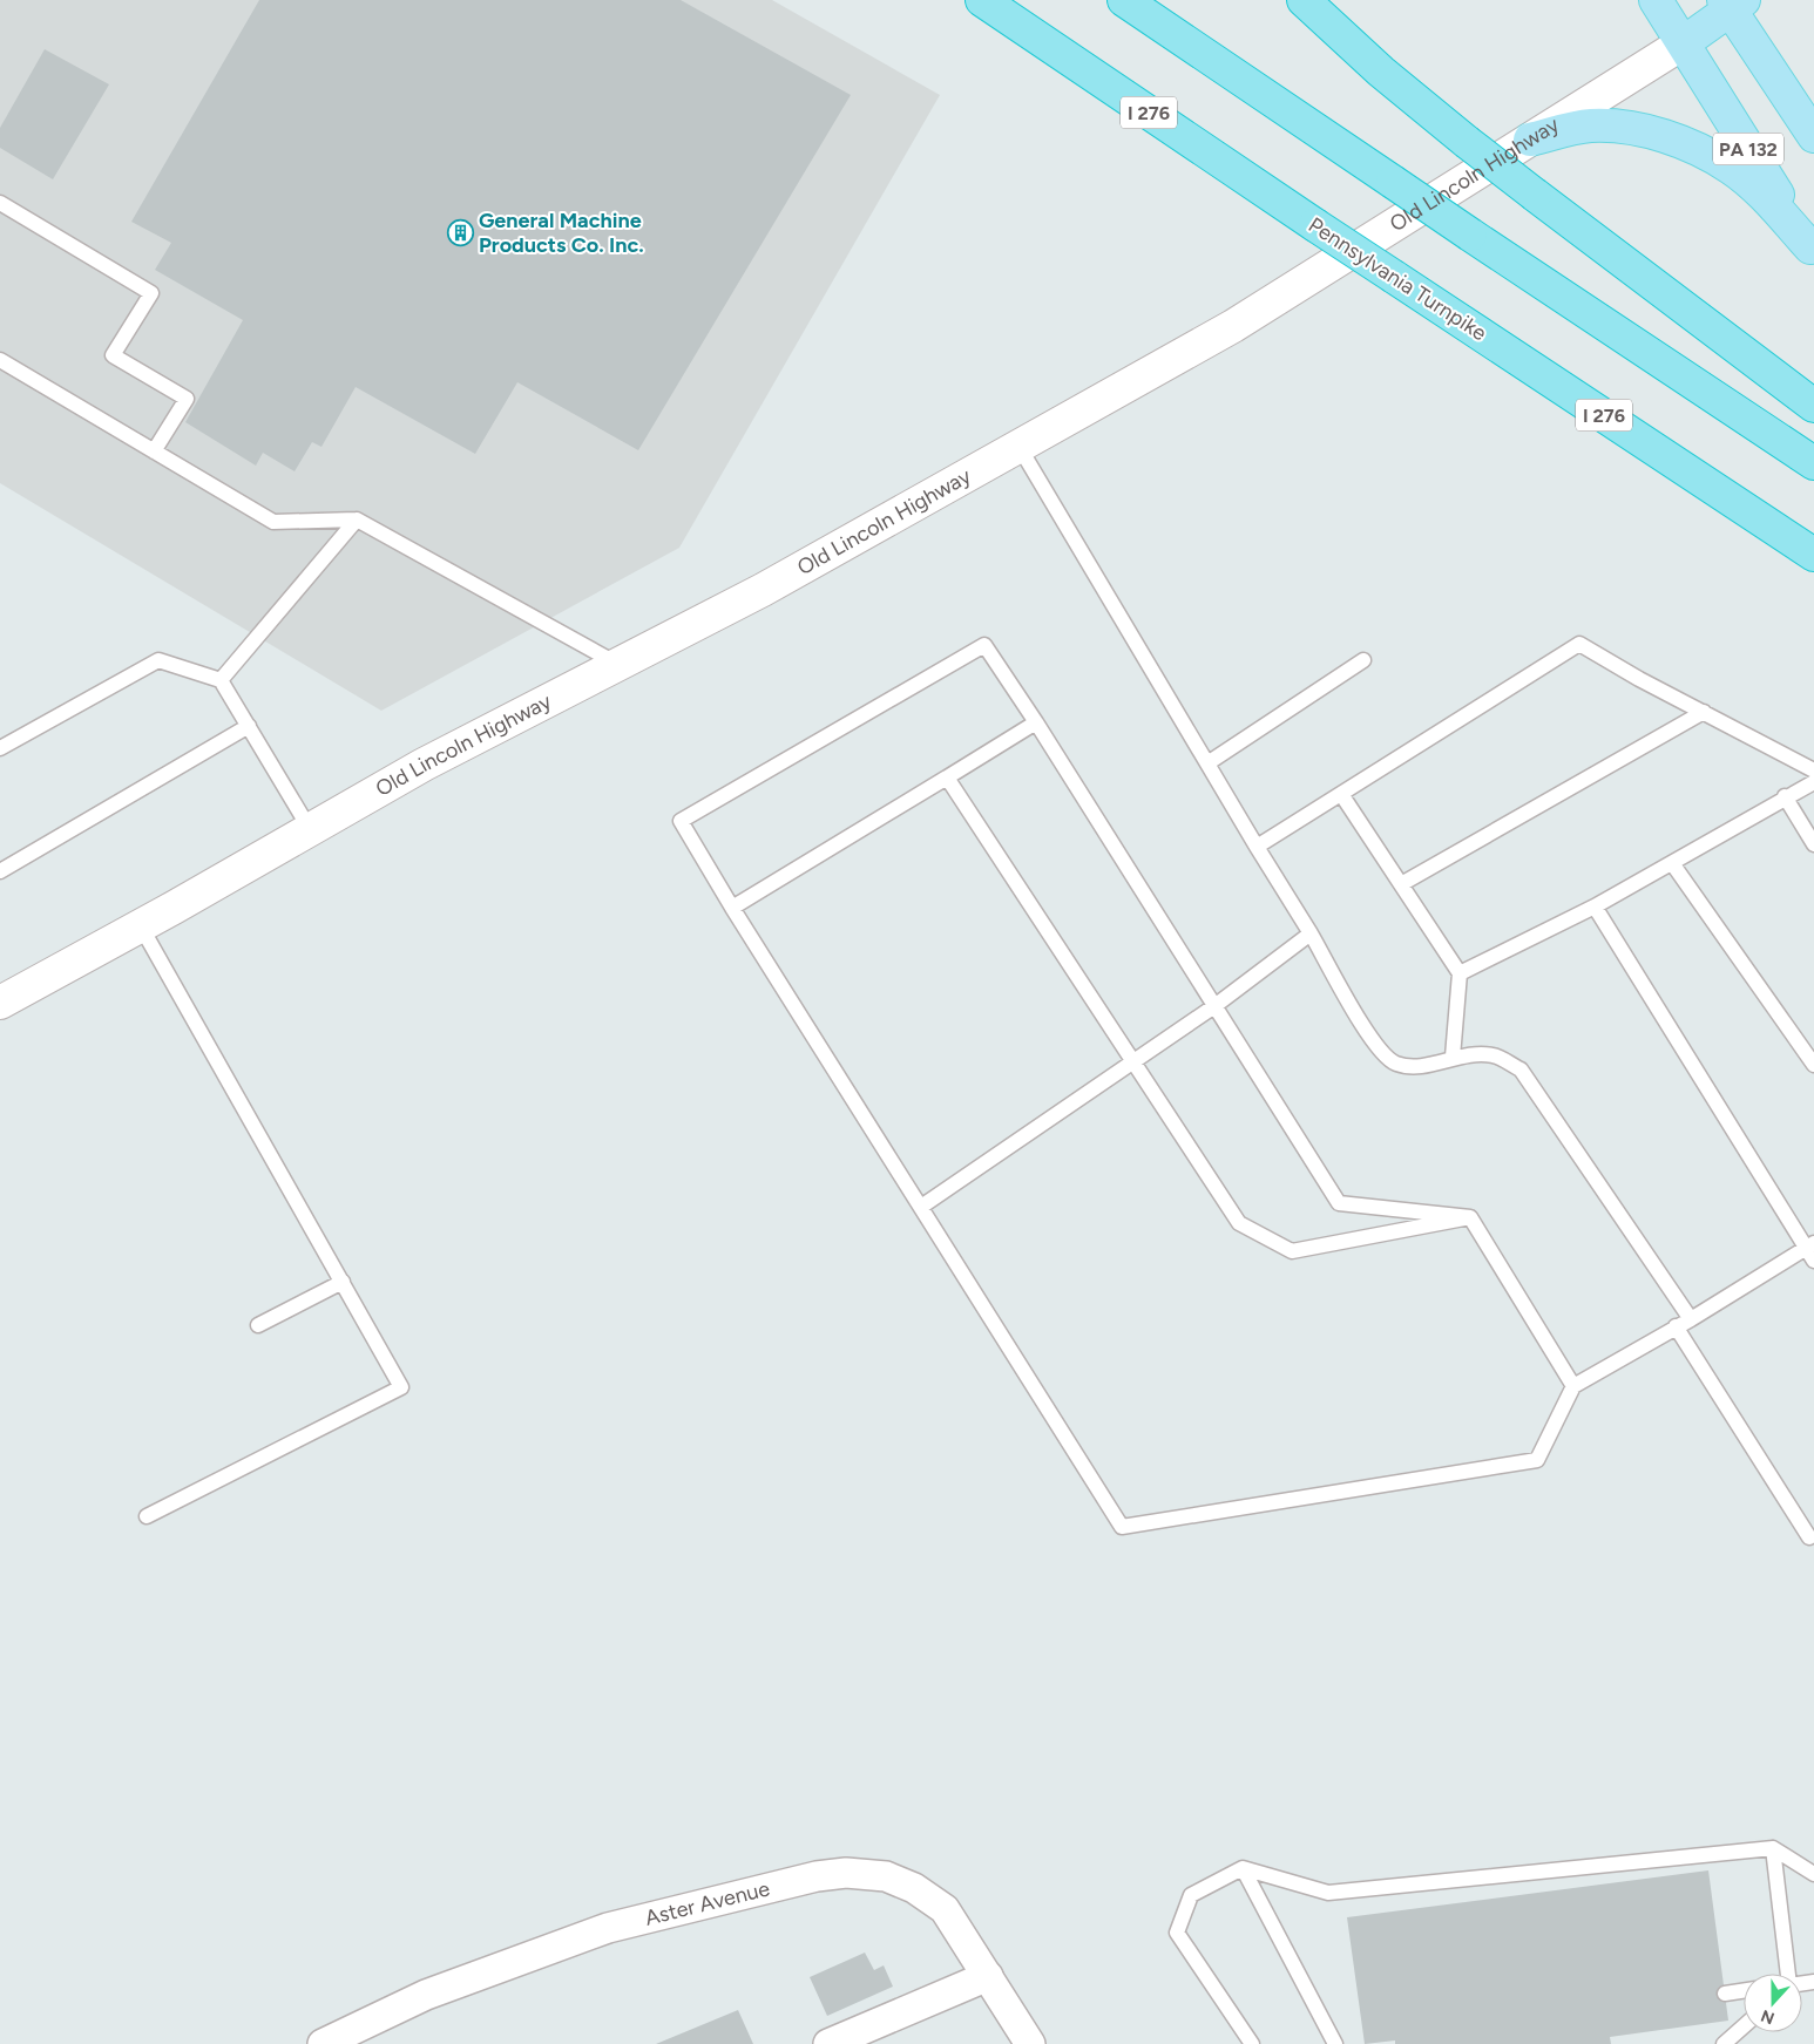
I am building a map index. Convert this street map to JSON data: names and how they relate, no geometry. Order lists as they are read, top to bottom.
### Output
{
  "streets": {
    "highway": ["I 276", "Pennsylvania Turnpike"],
    "main road": ["PA 132", "Old Lincoln Highway"],
    "street": ["Aster Avenue"]
  },
  "crossings": [
    ["PA 132", "Old Lincoln Highway"]
  ],
  "places": {
    "building": ["General Machine Products Co. Inc."]
  },
  "north": "bottom"
}
